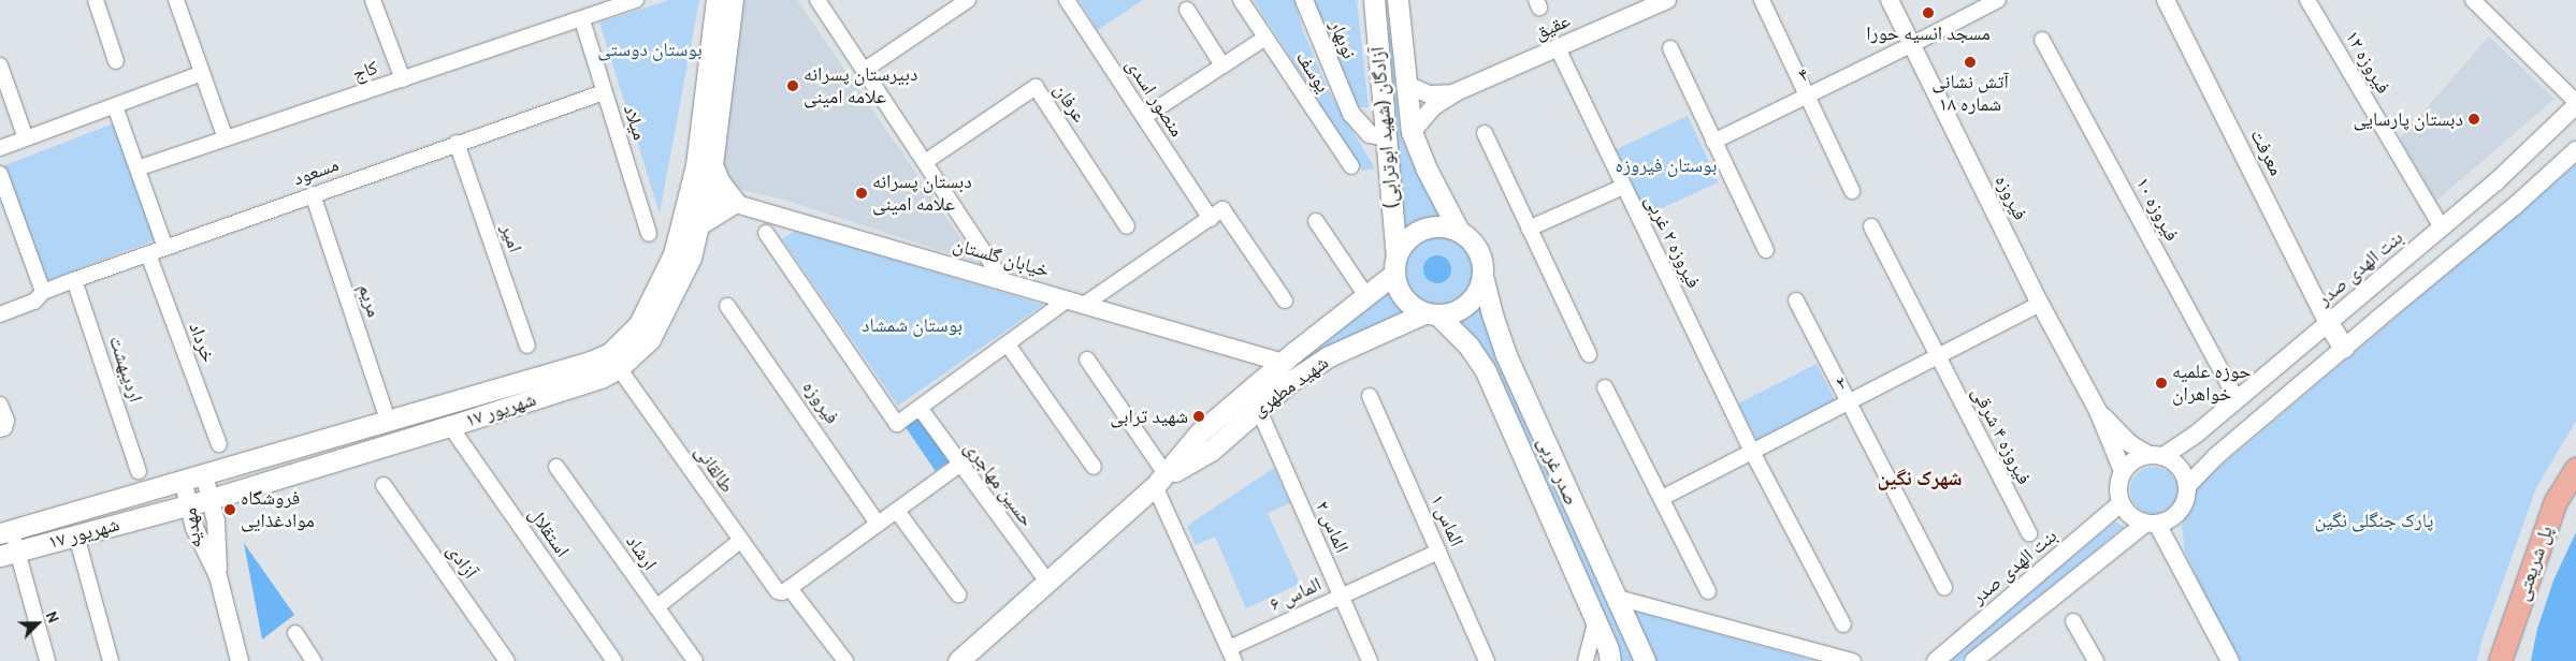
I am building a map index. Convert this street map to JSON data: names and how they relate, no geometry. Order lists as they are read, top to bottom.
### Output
{
  "streets": {
    "main road": [
      "آزادگان (شهید ابوترابی)",
      "شهید مطهری",
      "۱۷ شهریور",
      "صدر غربی",
      "پل شریعتی"
    ],
    "street": [
      "عقیق",
      "نوبهار",
      "فیروزه ۱۲",
      "کاج",
      "یوسف",
      "۴",
      "منصور اسدی",
      "عرفان",
      "میلاد",
      "معرفت",
      "مسعود",
      "فیروزه",
      "فیروزه ۱۰",
      "امیر",
      "فیروزه ۲ غربی",
      "خیابان گلستان",
      "بنت الهدی صدر",
      "مریم",
      "خرداد",
      "اردیبهشت",
      "۲",
      "فیروزه ۴ شرقی",
      "طالقانی",
      "حسین مهاجری",
      "الماس ۱",
      "الماس ۲",
      "مهدیه",
      "استقلال",
      "ارشاد",
      "آزادی",
      "الماس ۶"
    ]
  },
  "crossings": [
    ["عقیق", "فیروزه ۲ غربی"],
    ["نوبهار", "آزادگان (شهید ابوترابی)"],
    ["فیروزه ۱۲", "بنت الهدی صدر"],
    ["۴", "فیروزه"],
    ["میلاد", "مسعود"],
    ["آزادگان (شهید ابوترابی)", "شهید مطهری"],
    ["آزادگان (شهید ابوترابی)", "صدر غربی"],
    ["معرفت", "بنت الهدی صدر"],
    ["مسعود", "امیر"],
    ["مسعود", "مریم"],
    ["مسعود", "خرداد"],
    ["مسعود", "اردیبهشت"],
    ["فیروزه", "۲"],
    ["فیروزه ۱۰", "بنت الهدی صدر"],
    ["فیروزه ۲ غربی", "۲"],
    ["خیابان گلستان", "شهید مطهری"],
    ["خیابان گلستان", "۱۷ شهریور"],
    ["مریم", "۱۷ شهریور"],
    ["۲", "فیروزه ۴ شرقی"],
    ["شهید مطهری", "صدر غربی"],
    ["شهید مطهری", "حسین مهاجری"],
    ["شهید مطهری", "الماس ۲"],
    ["۱۷ شهریور", "طالقانی"],
    ["۱۷ شهریور", "مهدیه"],
    ["۱۷ شهریور", "استقلال"],
    ["الماس ۱", "الماس ۶"],
    ["الماس ۲", "الماس ۶"]
  ],
  "districts": ["شهرک نگین"],
  "parks": [
    "بوستان دوستی",
    "بوستان فیروزه",
    "بوستان شمشاد",
    "پارک جنگلی نگین"
  ],
  "places": [
    "مسجد انسیه حورا",
    "آتش نشانی شماره ۱۸",
    "دبیرستان پسرانه علامه امینی",
    "دبستان پارسایی",
    "دبستان پسرانه علامه امینی",
    "حوزه علمیه خواهران",
    "شهید ترابی",
    "فروشگاه موادغذایی"
  ],
  "north": "top right"
}
